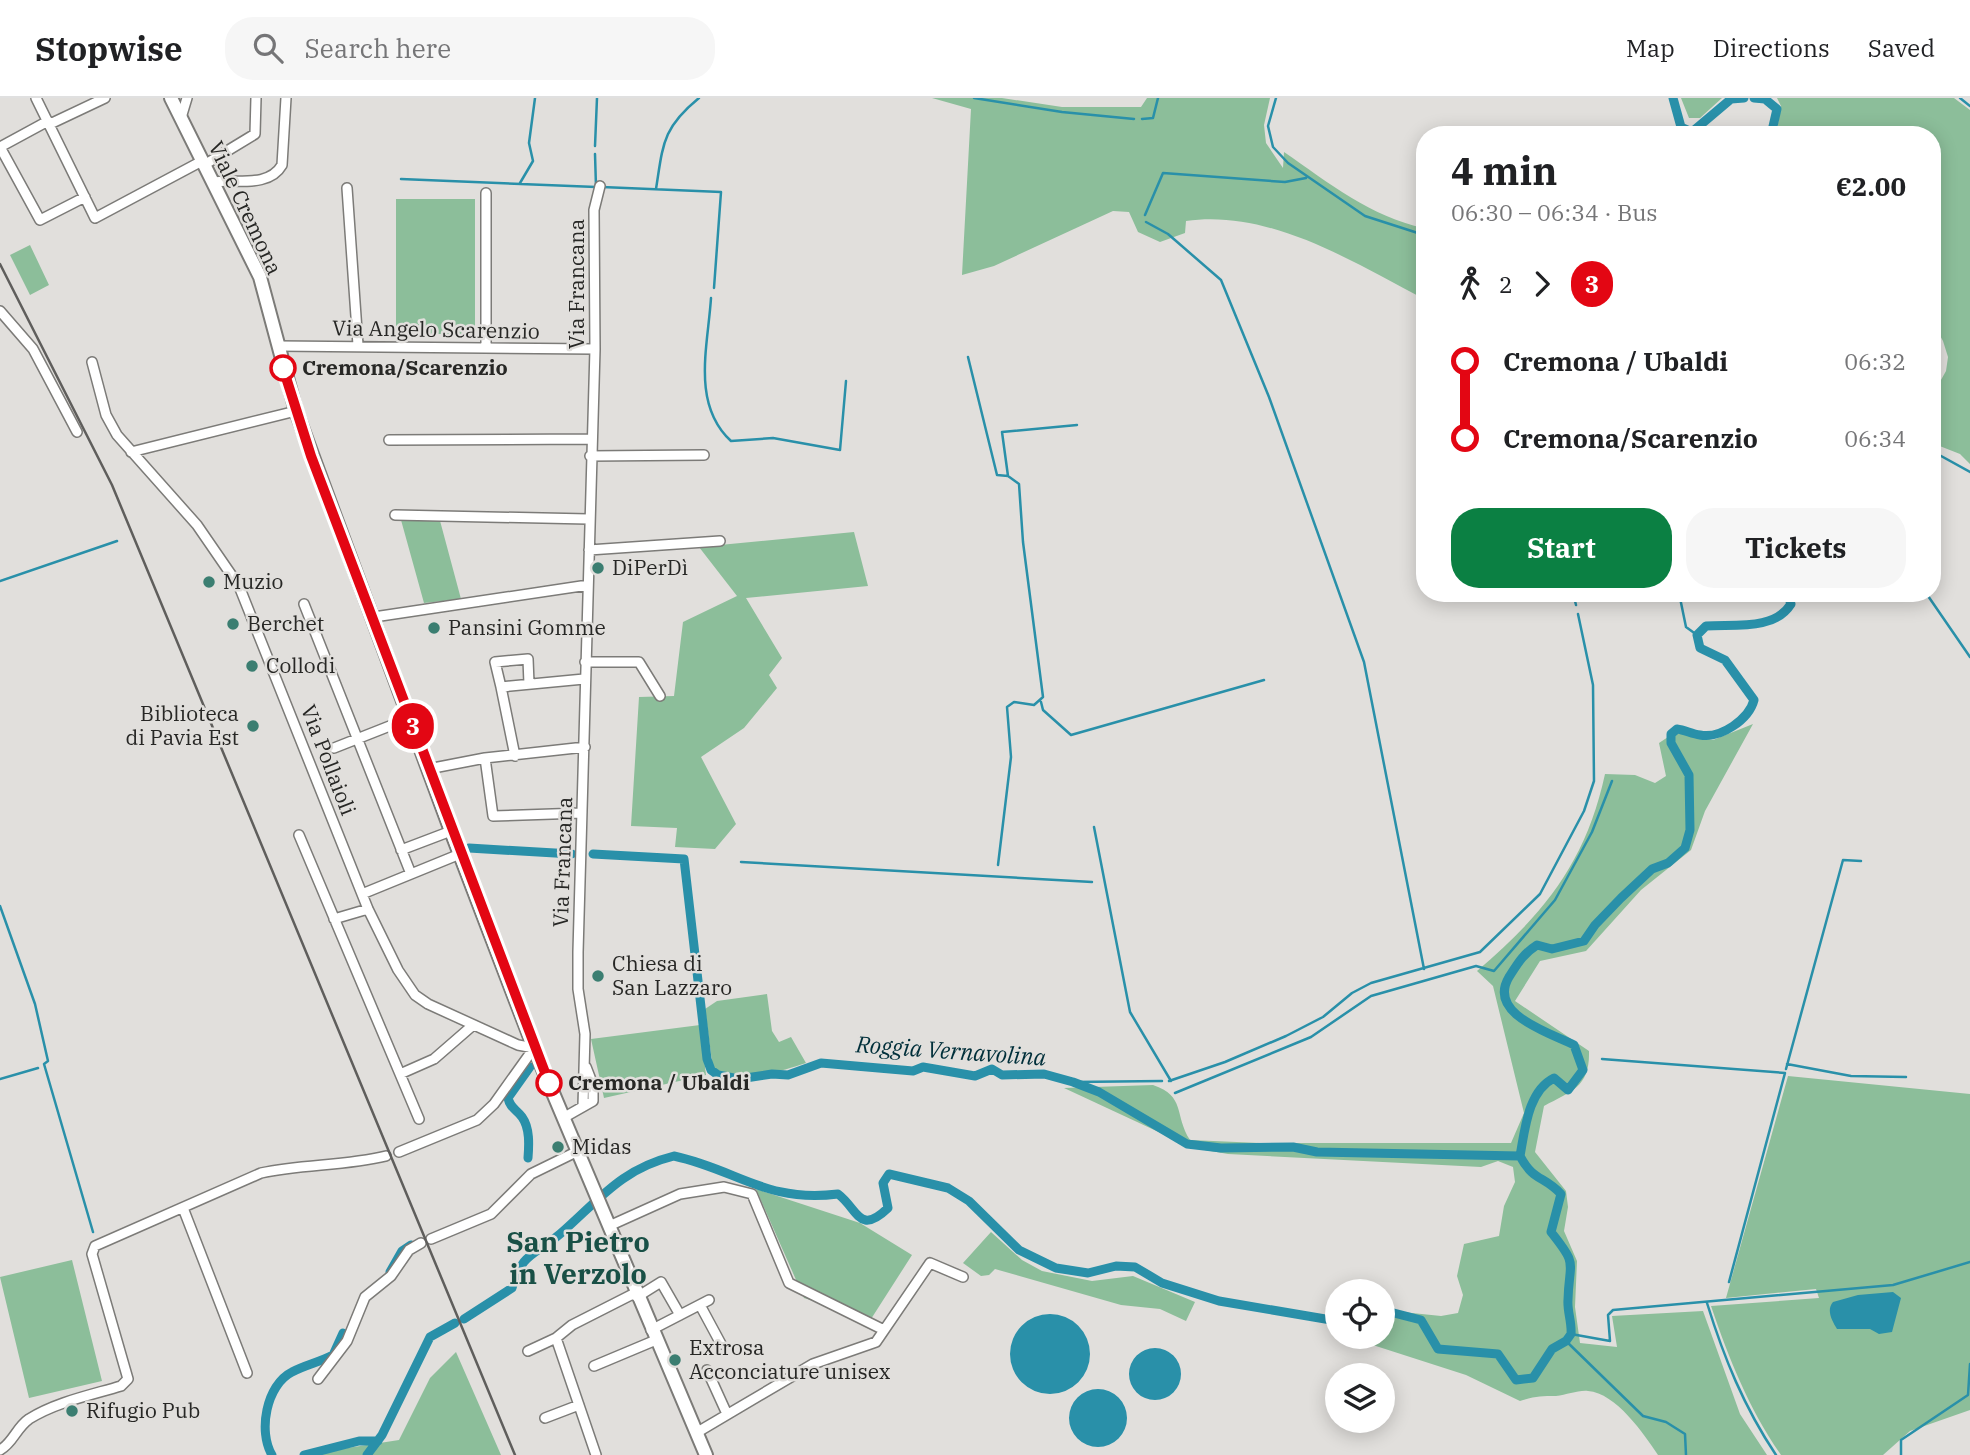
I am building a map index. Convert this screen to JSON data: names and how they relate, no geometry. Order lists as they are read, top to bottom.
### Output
{
  "streets": {
    "main road": ["Viale Cremona"],
    "street": ["Via Francana", "Via Angelo Scarenzio", "Via Pollaioli"]
  },
  "crossings": [
    ["Viale Cremona", "Via Francana"],
    ["Viale Cremona", "Via Angelo Scarenzio"],
    ["Viale Cremona", "Via Pollaioli"],
    ["Via Francana", "Via Angelo Scarenzio"]
  ],
  "districts": ["San Pietro in Verzolo"],
  "water": ["Roggia Vernavolina"],
  "places": [
    "Cremona/Scarenzio",
    "DiPerDì",
    "Muzio",
    "Berchet",
    "Pansini Gomme",
    "Collodi",
    "Biblioteca di Pavia Est",
    "Chiesa di San Lazzaro",
    "Cremona / Ubaldi",
    "Midas",
    "Extrosa Acconciature unisex",
    "Rifugio Pub"
  ],
  "lines": ["bus line 3"],
  "page": {
    "header": "Stopwise",
    "search": "Search here",
    "nav": ["Map", "Directions", "Saved"],
    "on_map": "3",
    "heading": ["4 min", "06:30 – 06:34 · Bus", "€2.00"],
    "legs": ["2", "3"],
    "list": [
      {
        "name": "Cremona / Ubaldi",
        "value": "06:32"
      },
      {
        "name": "Cremona/Scarenzio",
        "value": "06:34"
      }
    ],
    "buttons": ["Start", "Tickets"]
  }
}
